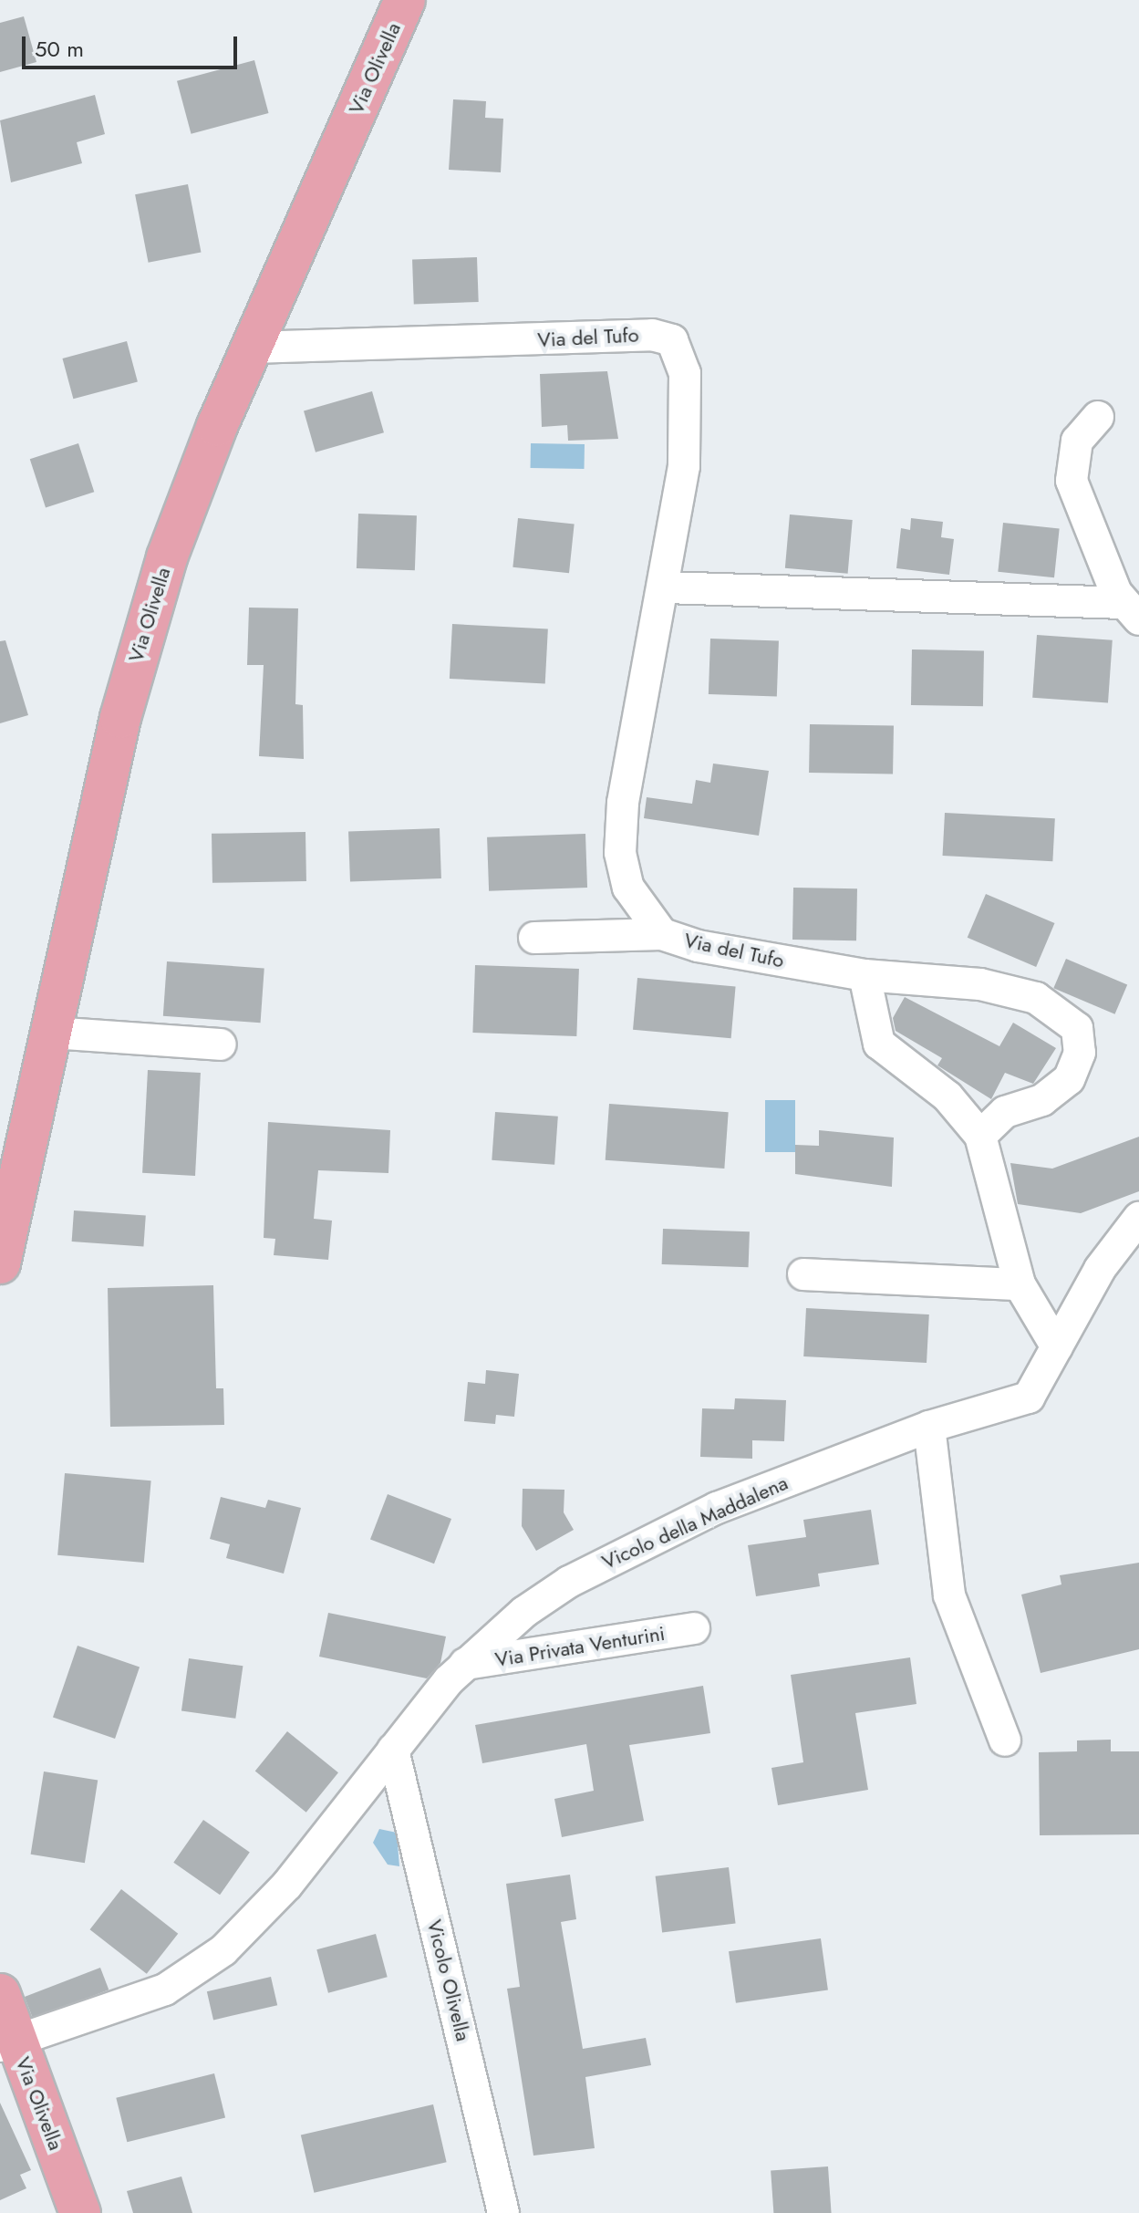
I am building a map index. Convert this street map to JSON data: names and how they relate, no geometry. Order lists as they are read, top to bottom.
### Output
{
  "streets": {
    "main road": ["Via Olivella"],
    "street": [
      "Via del Tufo",
      "Vicolo della Maddalena",
      "Via Privata Venturini",
      "Vicolo Olivella"
    ]
  },
  "crossings": [
    ["Via Olivella", "Via del Tufo"],
    ["Via Olivella", "Vicolo della Maddalena"],
    ["Vicolo della Maddalena", "Via Privata Venturini"],
    ["Vicolo della Maddalena", "Vicolo Olivella"]
  ],
  "scale_bar": "50 m"
}
